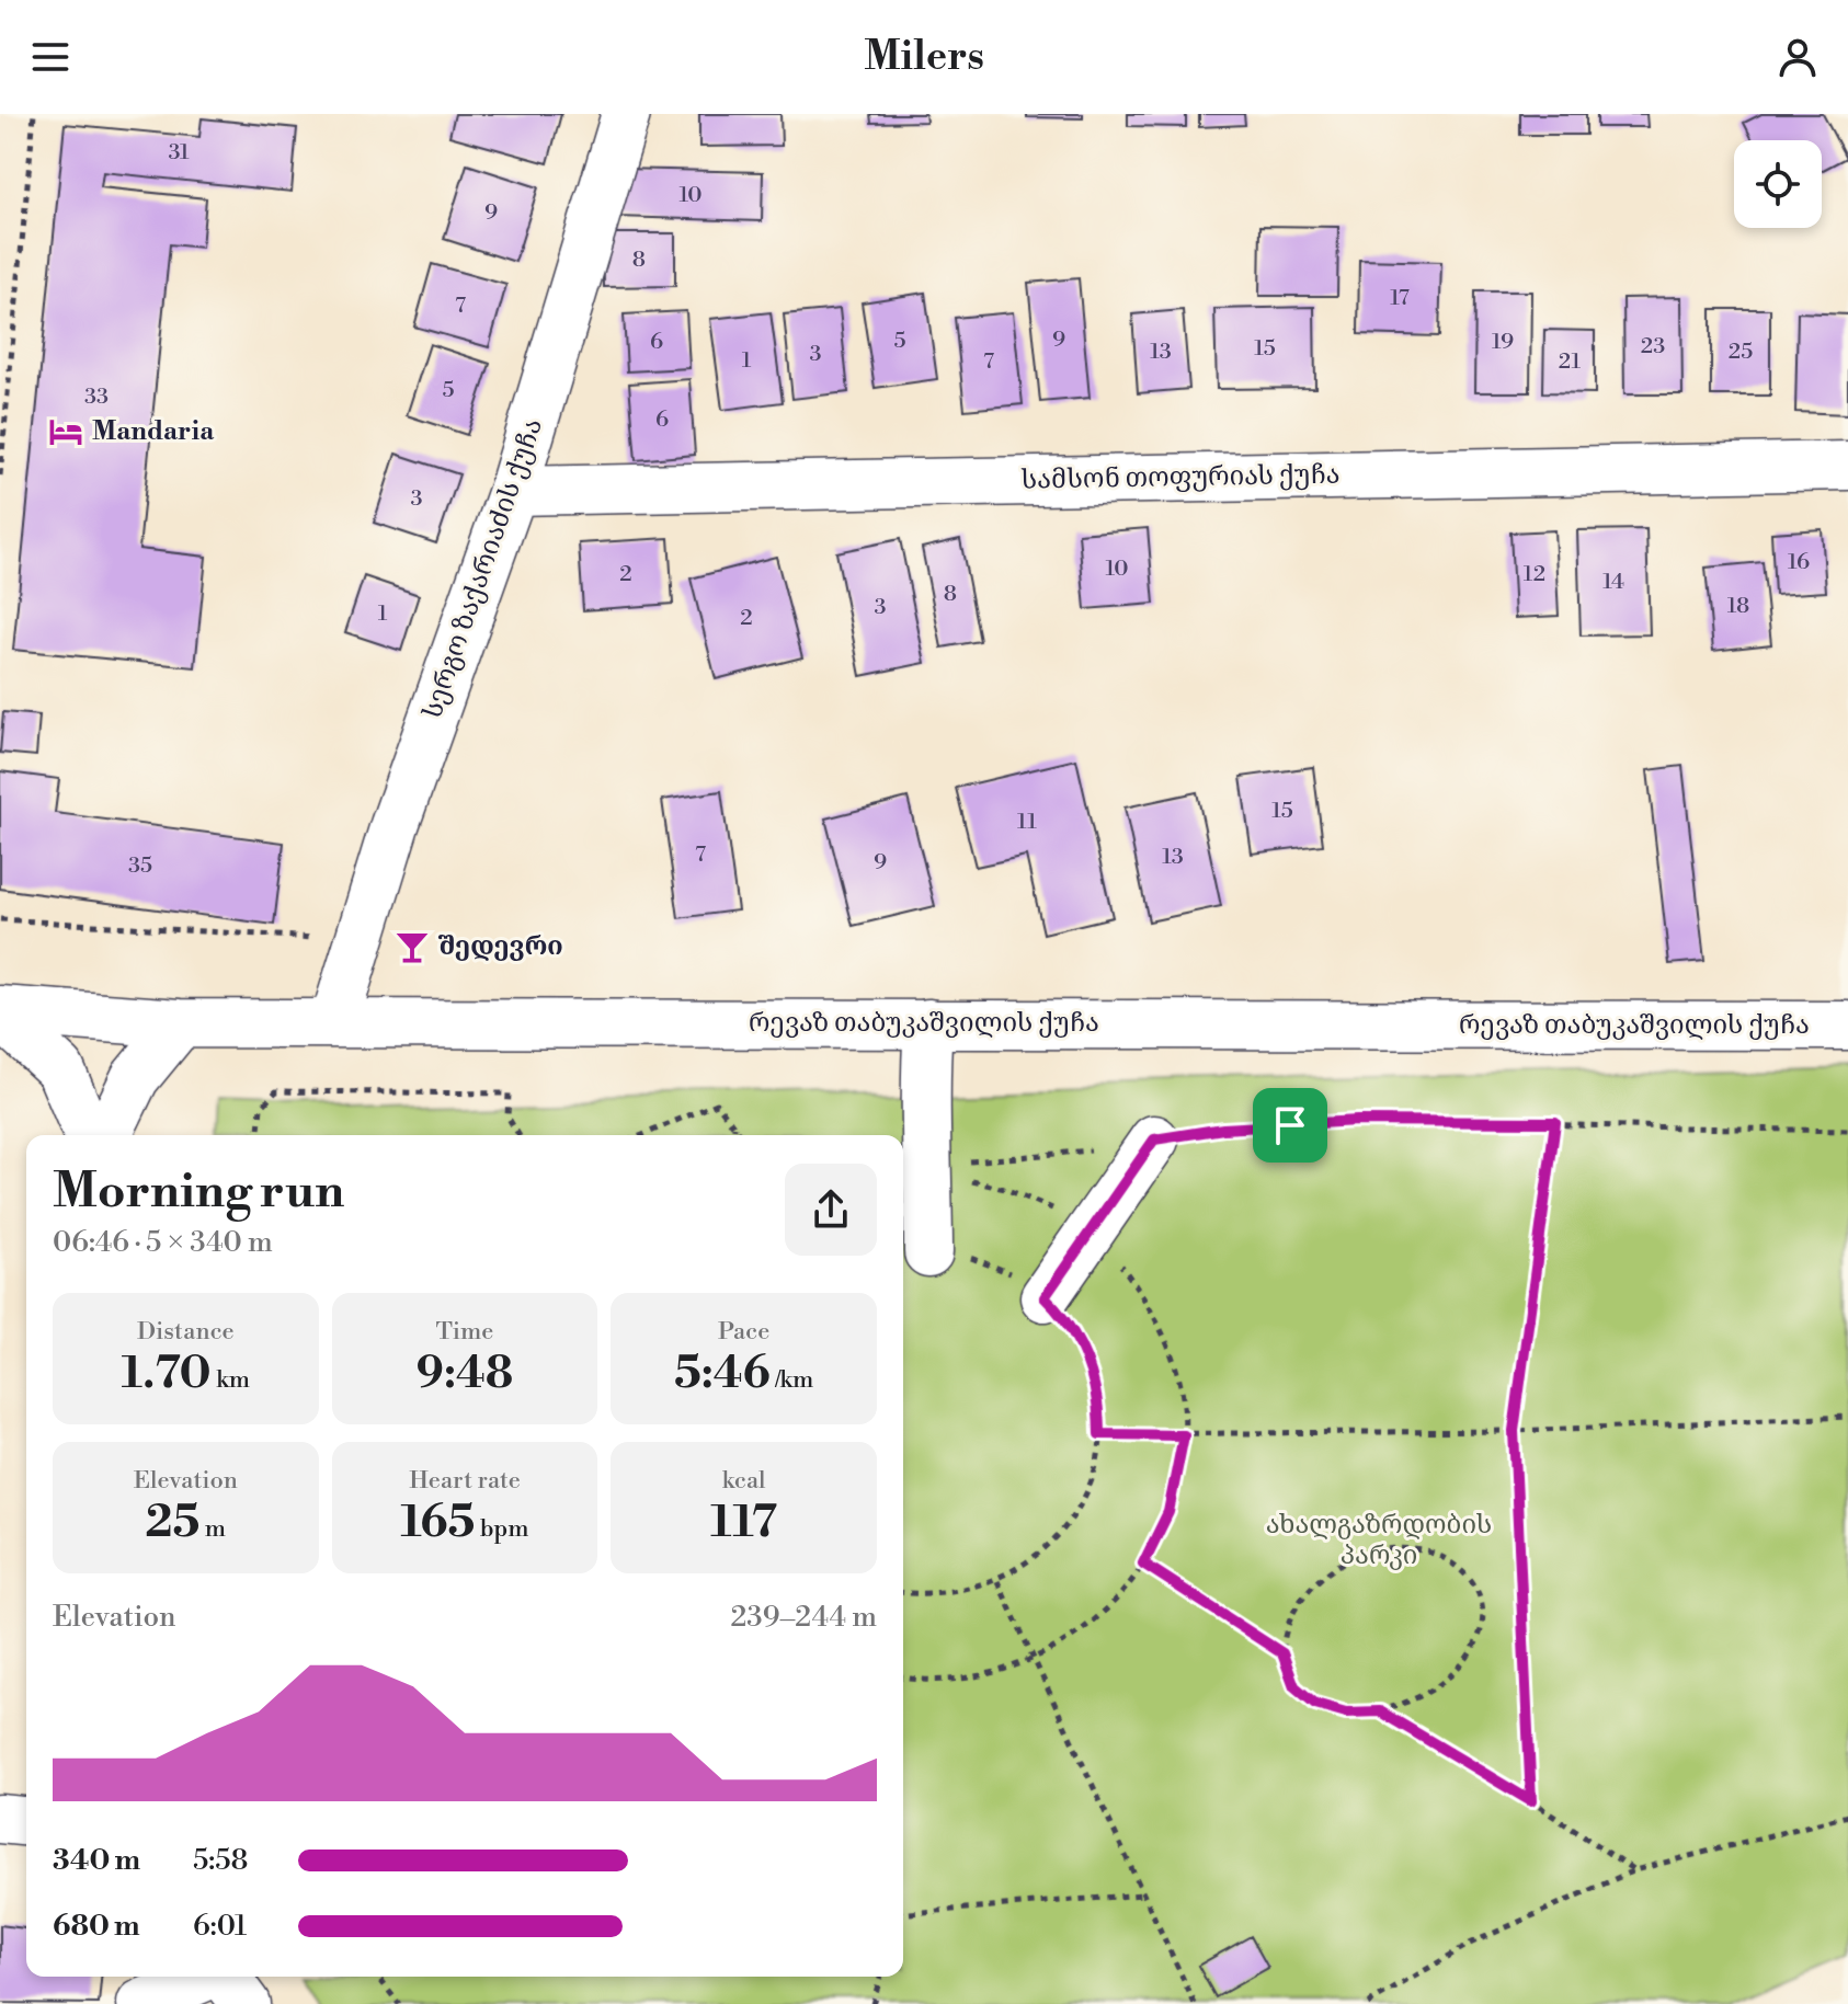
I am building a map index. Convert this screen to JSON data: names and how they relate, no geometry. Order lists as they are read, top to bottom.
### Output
{
  "streets": {
    "street": ["სამსონ თოფურიას ქუჩა", "სერგო ზაქარიაძის ქუჩა", "რევაზ თაბუკაშვილის ქუჩა"]
  },
  "crossings": [
    ["სამსონ თოფურიას ქუჩა", "სერგო ზაქარიაძის ქუჩა"],
    ["სერგო ზაქარიაძის ქუჩა", "რევაზ თაბუკაშვილის ქუჩა"]
  ],
  "parks": ["ახალგაზრდობის პარკი"],
  "places": {
    "hotel": ["Mandaria"],
    "bar": ["შედევრი"]
  },
  "house_numbers": [
    "31",
    "10",
    "9",
    "8",
    "17",
    "7",
    "9",
    "5",
    "6",
    "19",
    "23",
    "15",
    "13",
    "25",
    "3",
    "1",
    "7",
    "21",
    "5",
    "33",
    "6",
    "3",
    "16",
    "10",
    "2",
    "12",
    "14",
    "8",
    "18",
    "3",
    "1",
    "2",
    "15",
    "11",
    "7",
    "13",
    "9",
    "35"
  ],
  "page": {
    "header": "Milers",
    "heading": ["Morning run", "06:46 · 5 × 340 m"],
    "stats": [
      ["Distance", "1.70 km"],
      ["Time", "9:48"],
      ["Pace", "5:46 /km"],
      ["Elevation", "25 m"],
      ["Heart rate", "165 bpm"],
      ["kcal", "117"]
    ],
    "chart": ["Elevation", "239–244 m"],
    "list": [
      {
        "name": "340 m",
        "note": "5:58"
      },
      {
        "name": "680 m",
        "note": "6:01"
      }
    ]
  }
}
